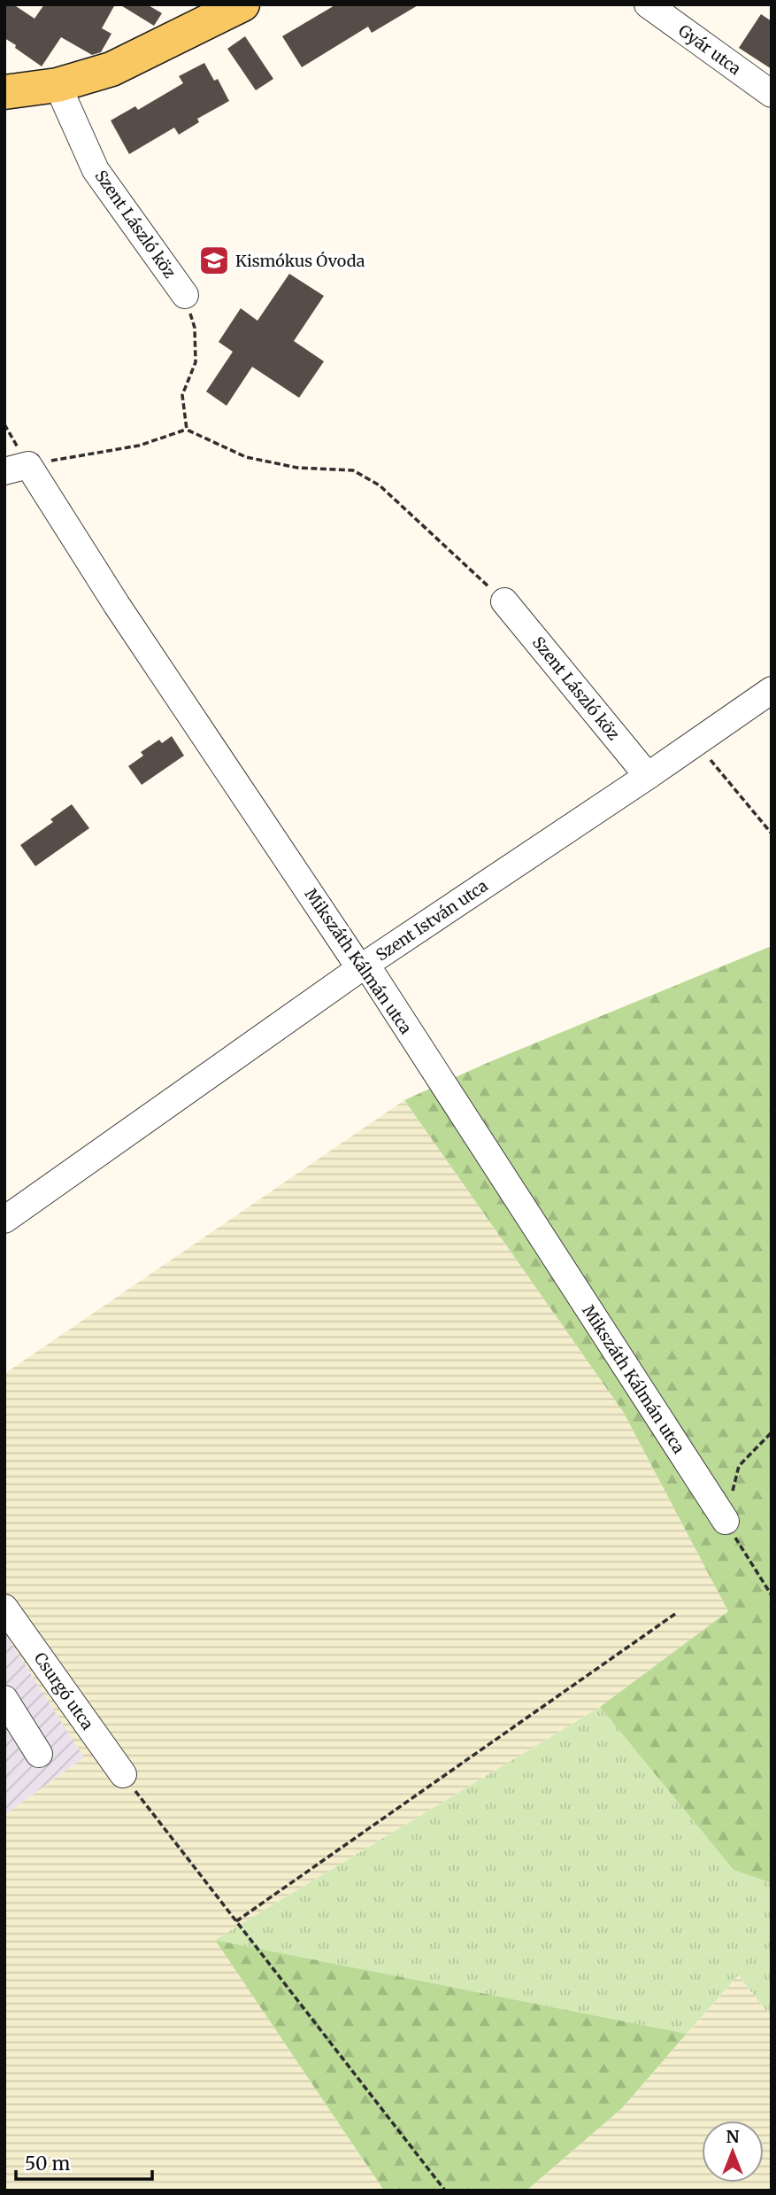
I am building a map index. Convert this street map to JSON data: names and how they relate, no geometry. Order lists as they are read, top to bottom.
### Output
{
  "streets": {
    "street": [
      "Gyár utca",
      "Szent László köz",
      "Szent István utca",
      "Mikszáth Kálmán utca",
      "Csurgó utca"
    ]
  },
  "crossings": [
    ["Szent László köz", "Szent István utca"],
    ["Szent István utca", "Mikszáth Kálmán utca"]
  ],
  "places": {
    "school or university": ["Kismókus Óvoda"]
  },
  "scale_bar": "50 m",
  "north": "top"
}
